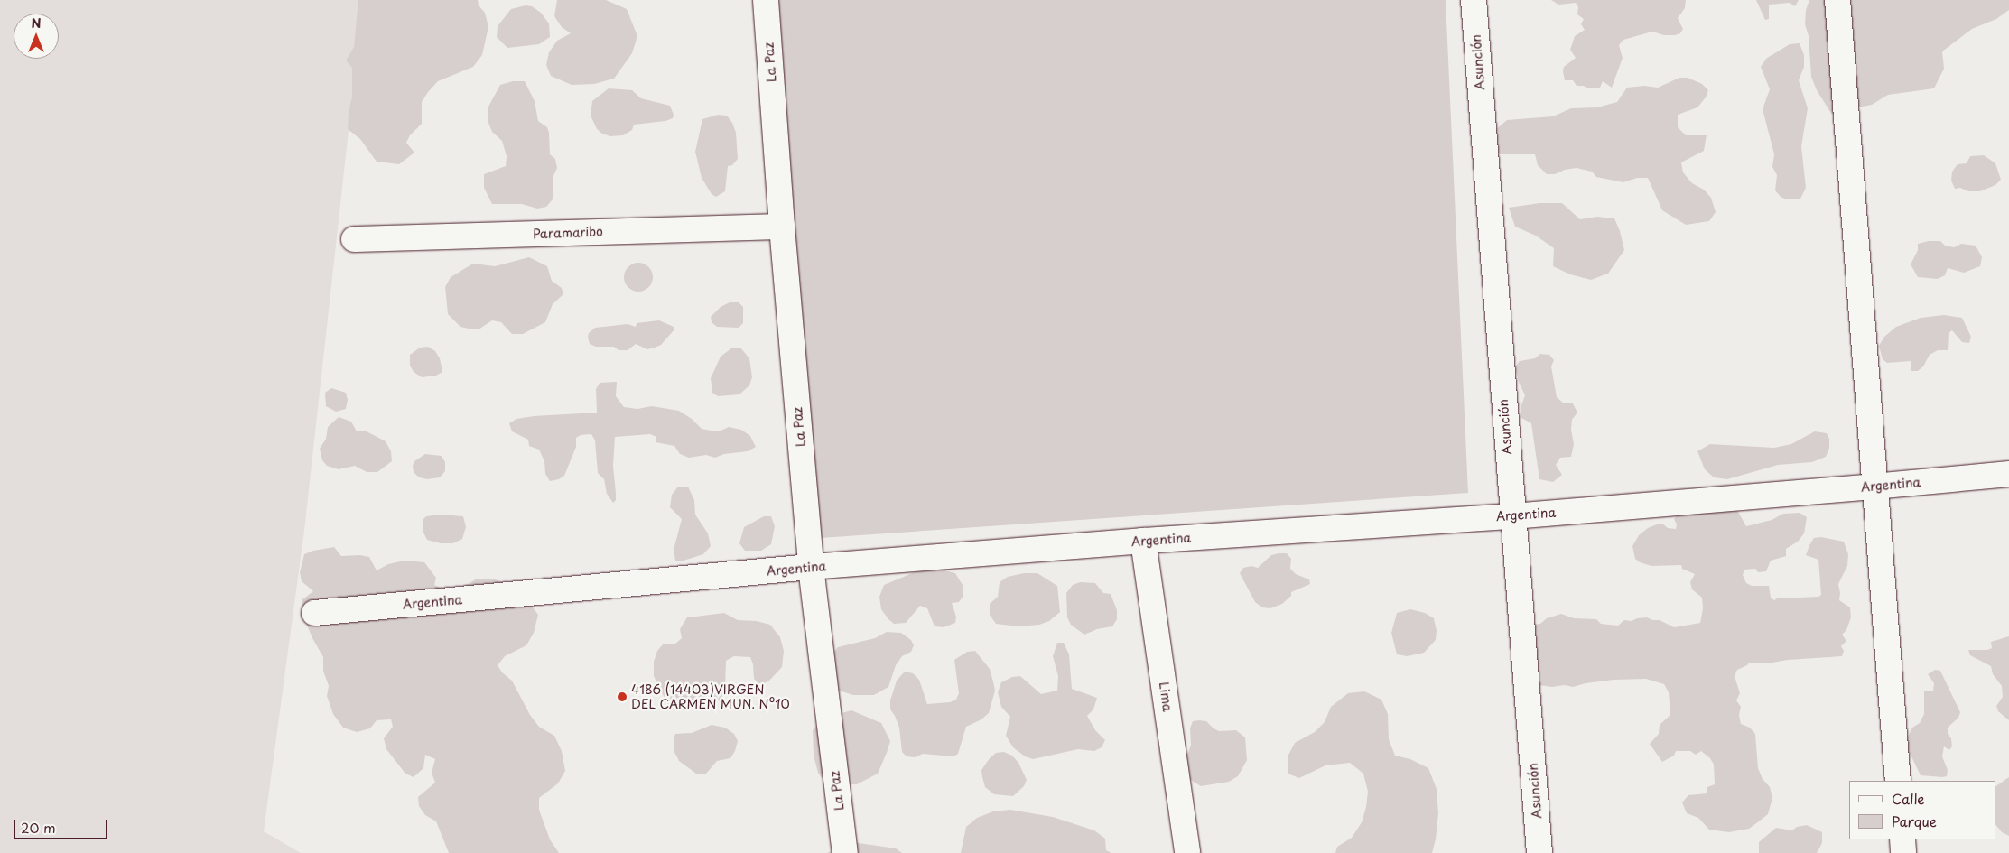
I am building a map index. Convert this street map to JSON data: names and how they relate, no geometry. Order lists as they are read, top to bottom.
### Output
{
  "streets": {
    "street": [
      "La Paz",
      "Asunción",
      "Paramaribo",
      "Argentina",
      "Lima"
    ]
  },
  "crossings": [
    ["La Paz", "Paramaribo"],
    ["La Paz", "Argentina"],
    ["Asunción", "Argentina"],
    ["Argentina", "Lima"]
  ],
  "places": ["4186 (14403)VIRGEN DEL CARMEN MUN. Nº10"],
  "legend": ["Calle", "Parque"],
  "scale_bar": "20 m",
  "north": "top"
}
